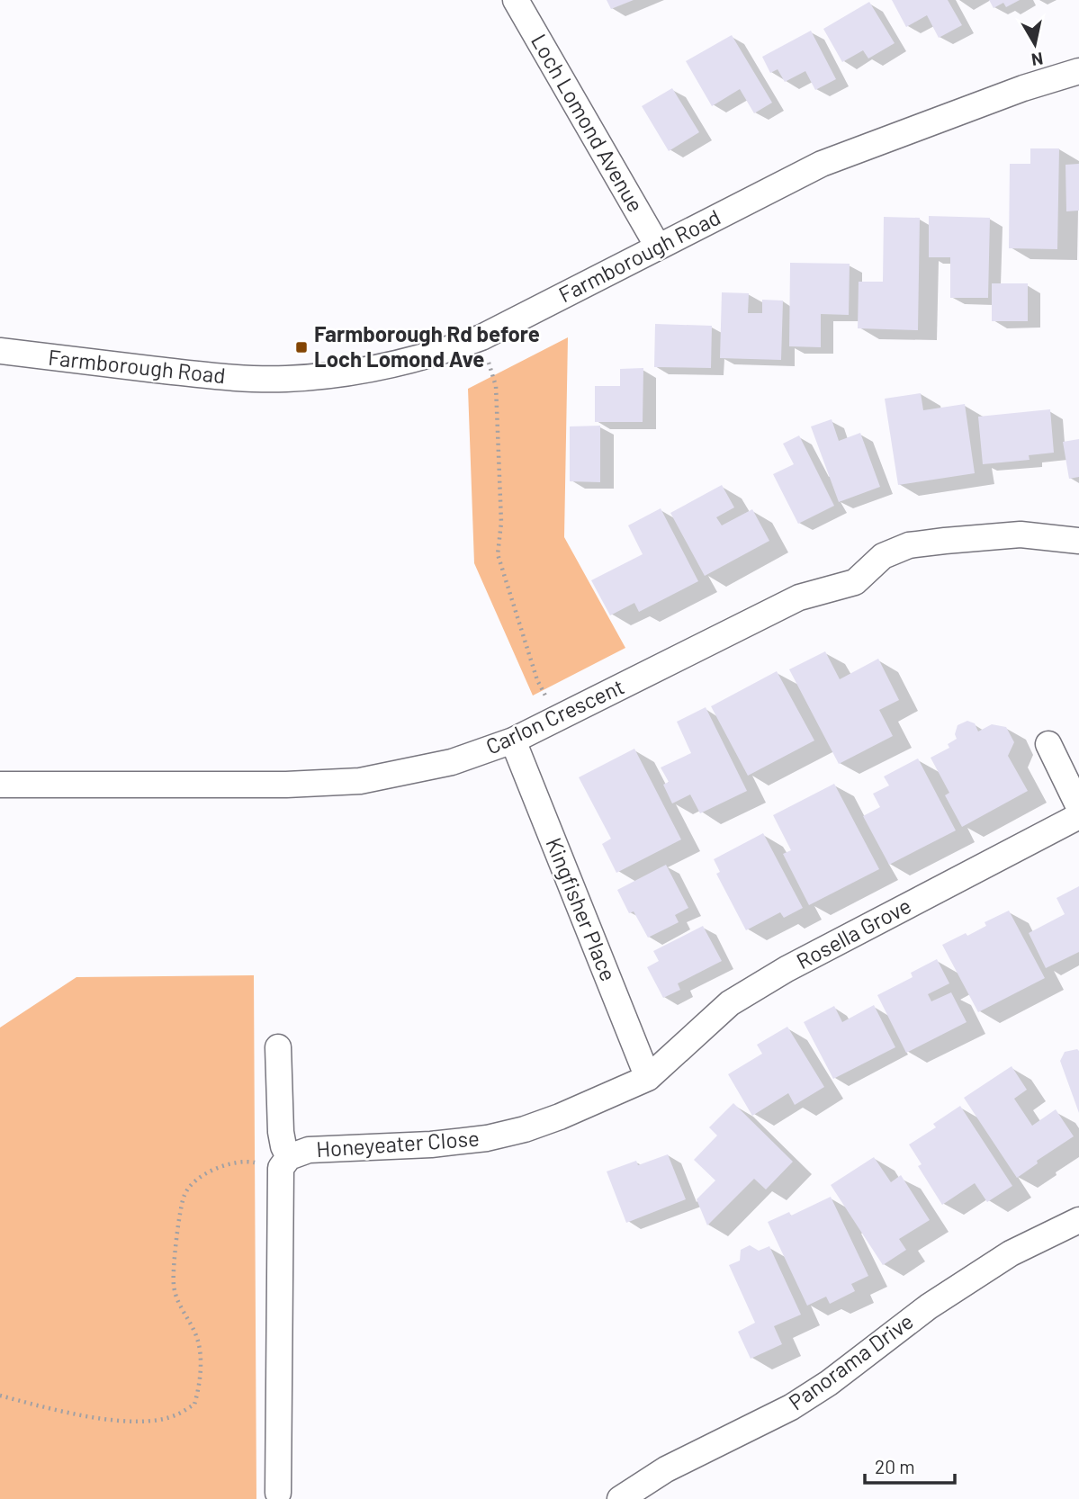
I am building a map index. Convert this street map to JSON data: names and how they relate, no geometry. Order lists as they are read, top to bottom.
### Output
{
  "streets": {
    "street": [
      "Loch Lomond Avenue",
      "Farmborough Road",
      "Carlon Crescent",
      "Kingfisher Place",
      "Rosella Grove",
      "Honeyeater Close",
      "Panorama Drive"
    ]
  },
  "crossings": [
    ["Loch Lomond Avenue", "Farmborough Road"],
    ["Carlon Crescent", "Kingfisher Place"],
    ["Kingfisher Place", "Rosella Grove"],
    ["Kingfisher Place", "Honeyeater Close"],
    ["Rosella Grove", "Honeyeater Close"]
  ],
  "places": {
    "transit": ["Farmborough Rd before Loch Lomond Ave"]
  },
  "scale_bar": "20 m",
  "north": "bottom"
}
